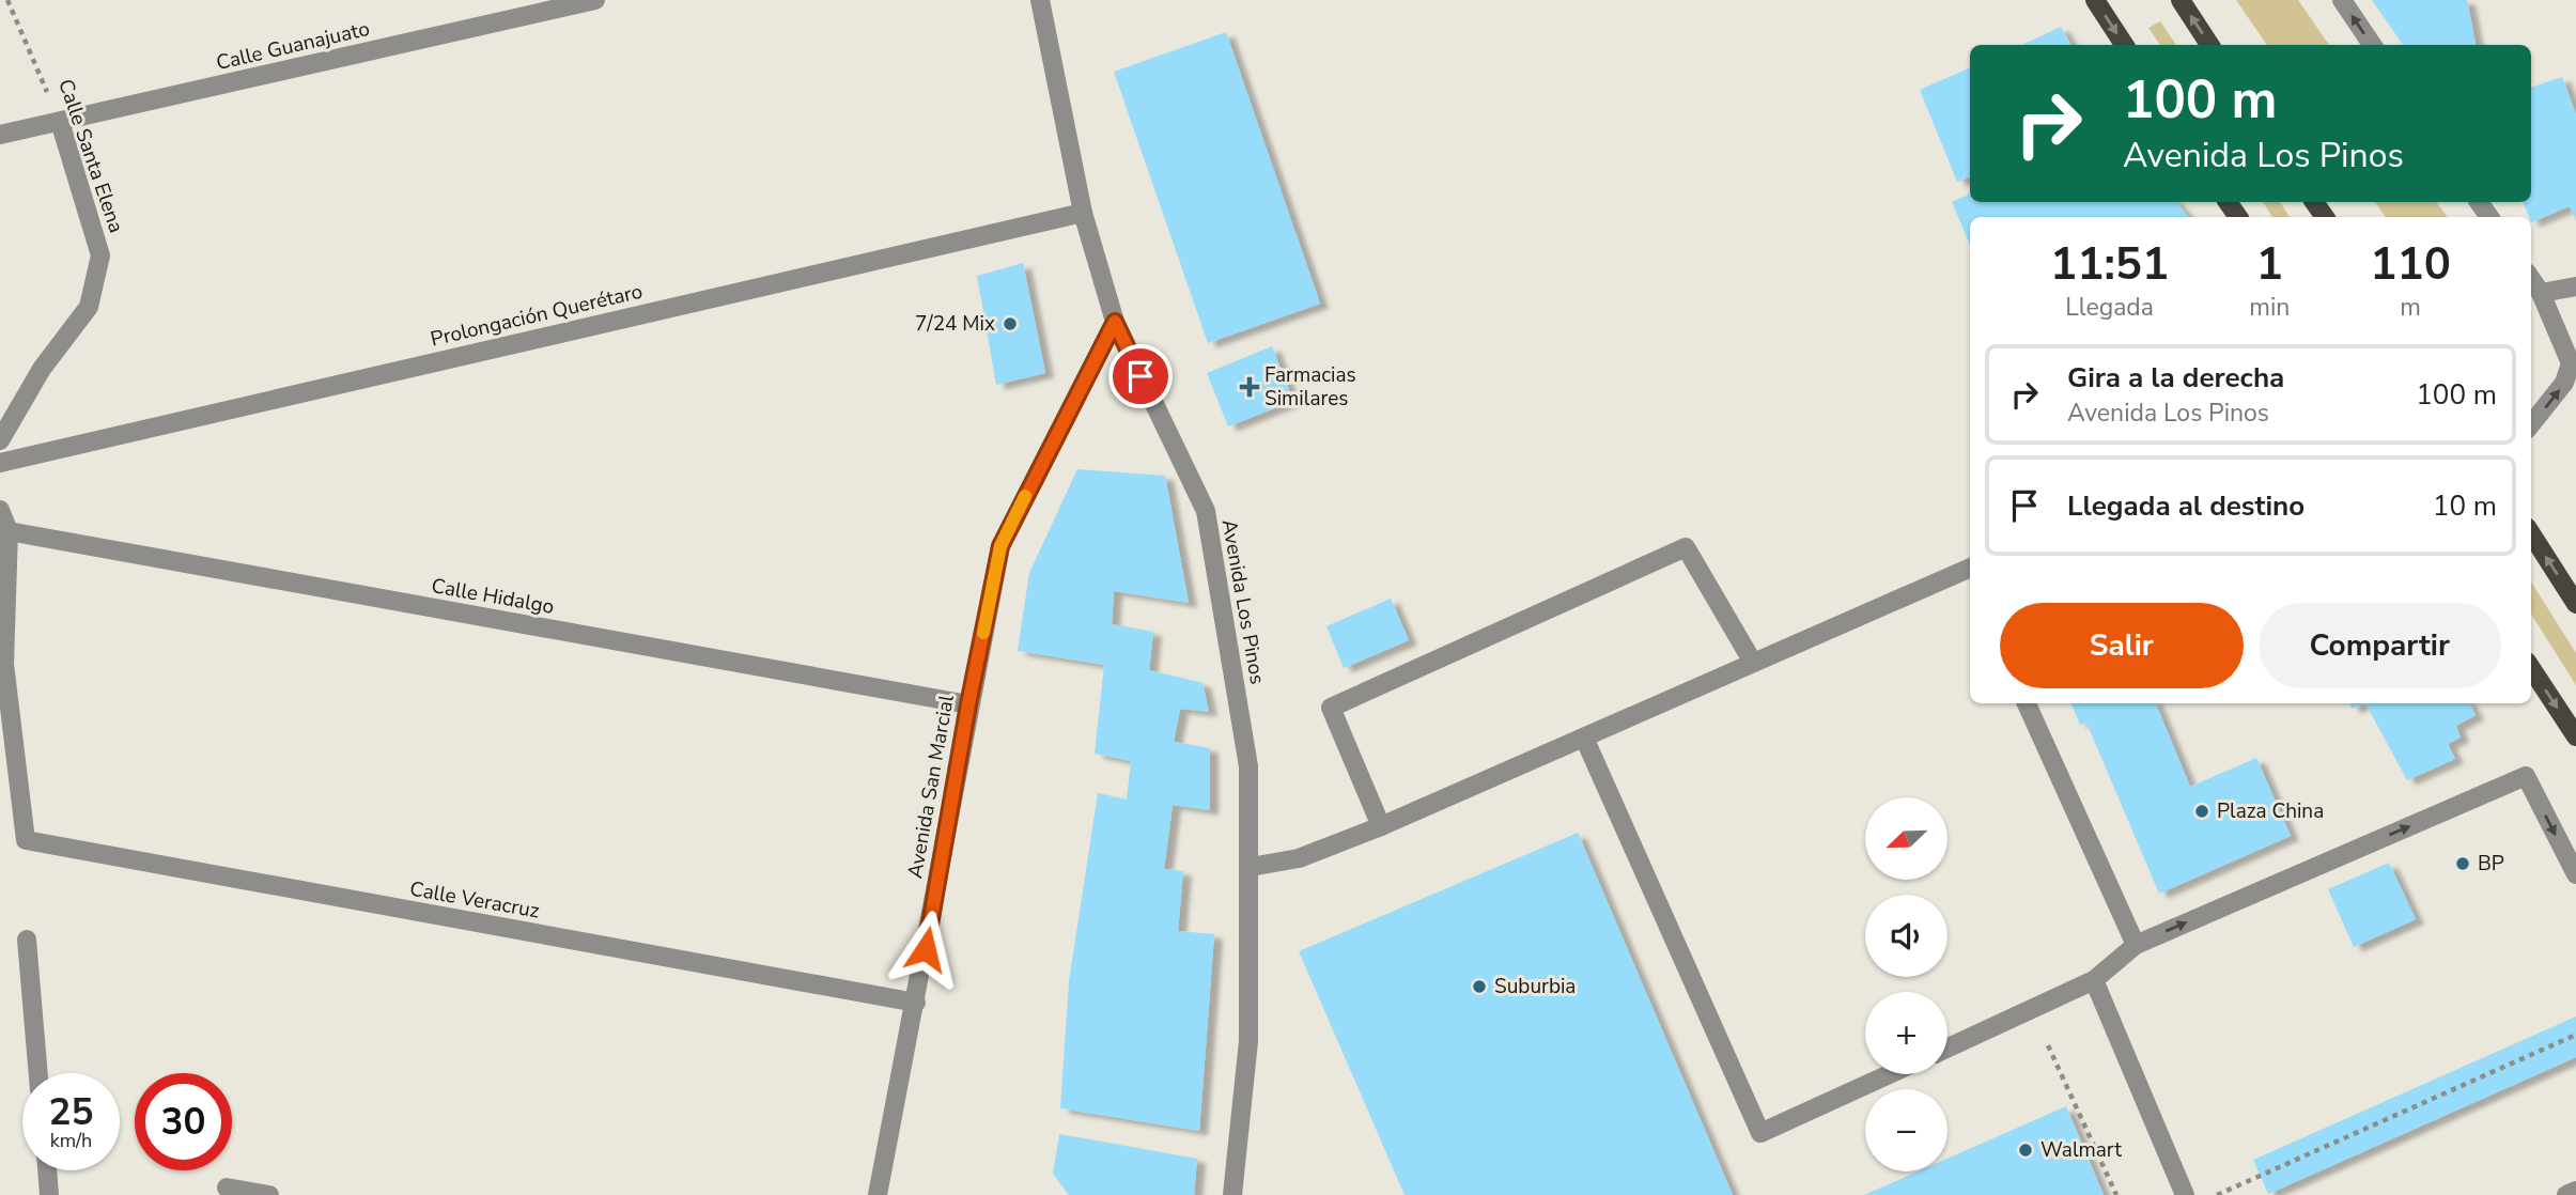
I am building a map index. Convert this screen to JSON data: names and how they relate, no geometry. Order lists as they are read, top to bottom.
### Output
{
  "streets": {
    "street": [
      "Calle Guanajuato",
      "Calle Santa Elena",
      "Prolongación Querétaro",
      "Calle Hidalgo",
      "Avenida Los Pinos",
      "Avenida San Marcial",
      "Calle Veracruz"
    ]
  },
  "crossings": [
    ["Calle Guanajuato", "Calle Santa Elena"],
    ["Prolongación Querétaro", "Avenida Los Pinos"],
    ["Calle Hidalgo", "Avenida San Marcial"],
    ["Calle Hidalgo", "Calle Veracruz"],
    ["Avenida Los Pinos", "Avenida San Marcial"],
    ["Avenida San Marcial", "Calle Veracruz"]
  ],
  "places": {
    "other": [
      "7/24 Mix",
      "Plaza China",
      "BP",
      "Suburbia",
      "Walmart"
    ],
    "health": ["Farmacias Similares"]
  },
  "north": "bottom left",
  "page": {
    "turn": ["100 m", "Avenida Los Pinos"],
    "eta": [
      "11:51",
      "Llegada",
      "1",
      "min",
      "110",
      "m"
    ],
    "list": [
      {
        "name": "Gira a la derecha",
        "note": "Avenida Los Pinos",
        "value": "100 m"
      },
      {
        "name": "Llegada al destino",
        "value": "10 m"
      }
    ],
    "buttons": ["Salir", "Compartir"],
    "map_buttons": ["+", "−"],
    "speed": "25 km/h",
    "limit": "30"
  }
}
